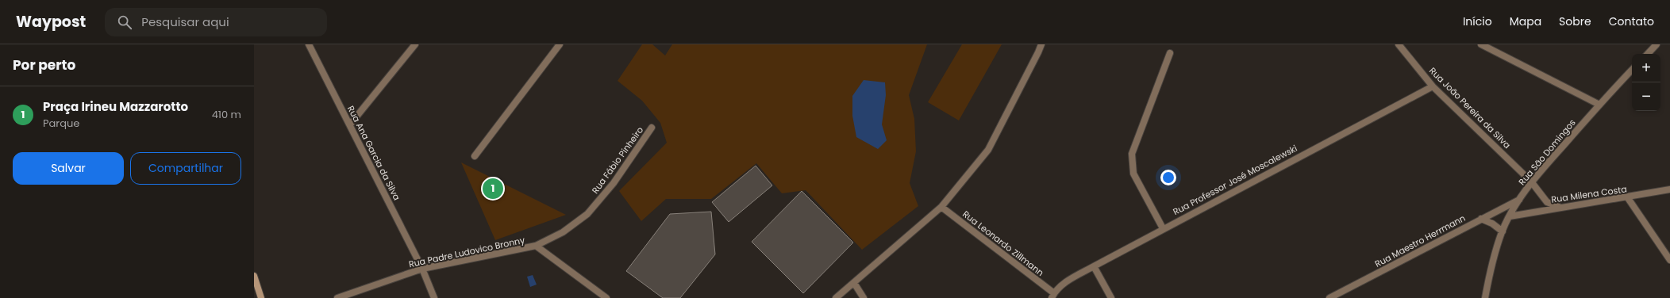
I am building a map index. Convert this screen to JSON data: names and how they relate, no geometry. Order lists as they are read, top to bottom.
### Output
{
  "streets": {
    "street": [
      "Rua João Pereira da Silva",
      "Rua São Domingos",
      "Rua Ana Garcia da Silva",
      "Rua Fábio Pinheiro",
      "Rua Professor José Moscalewski",
      "Rua Milena Costa",
      "Rua Maestro Herrmann",
      "Rua Leonardo Zillmann",
      "Rua Padre Ludovico Bronny"
    ]
  },
  "crossings": [
    ["Rua João Pereira da Silva", "Rua São Domingos"],
    ["Rua João Pereira da Silva", "Rua Professor José Moscalewski"],
    ["Rua João Pereira da Silva", "Rua Milena Costa"],
    ["Rua São Domingos", "Rua Milena Costa"],
    ["Rua São Domingos", "Rua Maestro Herrmann"],
    ["Rua Ana Garcia da Silva", "Rua Padre Ludovico Bronny"],
    ["Rua Fábio Pinheiro", "Rua Padre Ludovico Bronny"],
    ["Rua Professor José Moscalewski", "Rua Leonardo Zillmann"]
  ],
  "page": {
    "header": "Waypost",
    "search": "Pesquisar aqui",
    "nav": [
      "Início",
      "Mapa",
      "Sobre",
      "Contato"
    ],
    "heading": "Por perto",
    "map_buttons": ["+", "−"],
    "list": [
      {
        "mark": "1",
        "name": "Praça Irineu Mazzarotto",
        "note": "Parque",
        "value": "410 m"
      }
    ],
    "buttons": ["Salvar", "Compartilhar"],
    "pins": "1"
  }
}
